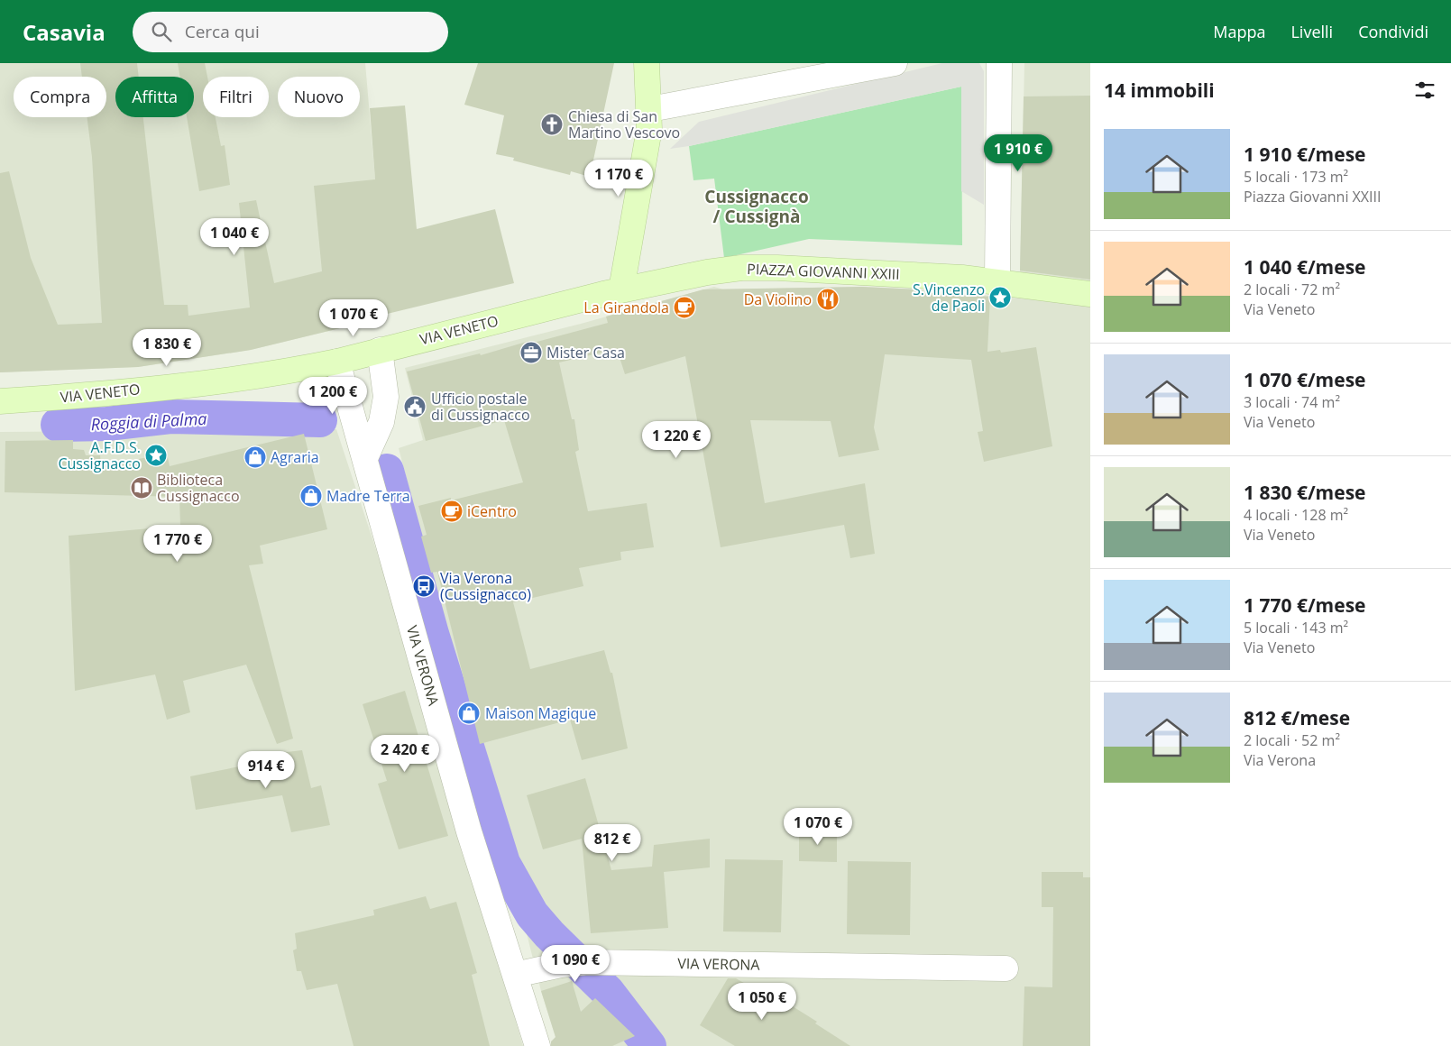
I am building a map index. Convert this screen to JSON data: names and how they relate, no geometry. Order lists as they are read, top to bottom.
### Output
{
  "streets": {
    "street": ["PIAZZA GIOVANNI XXIII", "VIA VENETO", "VIA VERONA"]
  },
  "crossings": [
    ["PIAZZA GIOVANNI XXIII", "VIA VENETO"],
    ["VIA VENETO", "VIA VERONA"]
  ],
  "districts": ["Cussignacco / Cussignà"],
  "water": ["Roggia di Palma"],
  "places": {
    "church": ["Chiesa di San Martino Vescovo"],
    "place": ["S.Vincenzo de Paoli", "A.F.D.S. Cussignacco"],
    "restaurant": ["Da Violino"],
    "cafe": ["La Girandola", "iCentro"],
    "office": ["Mister Casa"],
    "public building": ["Ufficio postale di Cussignacco"],
    "shop": ["Agraria", "Madre Terra", "Maison Magique"],
    "library": ["Biblioteca Cussignacco"],
    "bus stop": ["Via Verona (Cussignacco)"]
  },
  "page": {
    "header": "Casavia",
    "search": "Cerca qui",
    "nav": ["Mappa", "Livelli", "Condividi"],
    "heading": "14 immobili",
    "chip": [
      "Compra",
      "Affitta",
      "Filtri",
      "Nuovo"
    ],
    "list": [
      {
        "name": "1 910 €/mese",
        "note": "5 locali · 173 m² · Piazza Giovanni XXIII"
      },
      {
        "name": "1 040 €/mese",
        "note": "2 locali · 72 m² · Via Veneto"
      },
      {
        "name": "1 070 €/mese",
        "note": "3 locali · 74 m² · Via Veneto"
      },
      {
        "name": "1 830 €/mese",
        "note": "4 locali · 128 m² · Via Veneto"
      },
      {
        "name": "1 770 €/mese",
        "note": "5 locali · 143 m² · Via Veneto"
      },
      {
        "name": "812 €/mese",
        "note": "2 locali · 52 m² · Via Verona"
      }
    ],
    "price": [
      "1 910 €",
      "1 170 €",
      "1 040 €",
      "1 070 €",
      "1 830 €",
      "1 200 €",
      "1 220 €",
      "1 770 €",
      "2 420 €",
      "914 €",
      "1 070 €",
      "812 €",
      "1 090 €",
      "1 050 €"
    ]
  }
}
